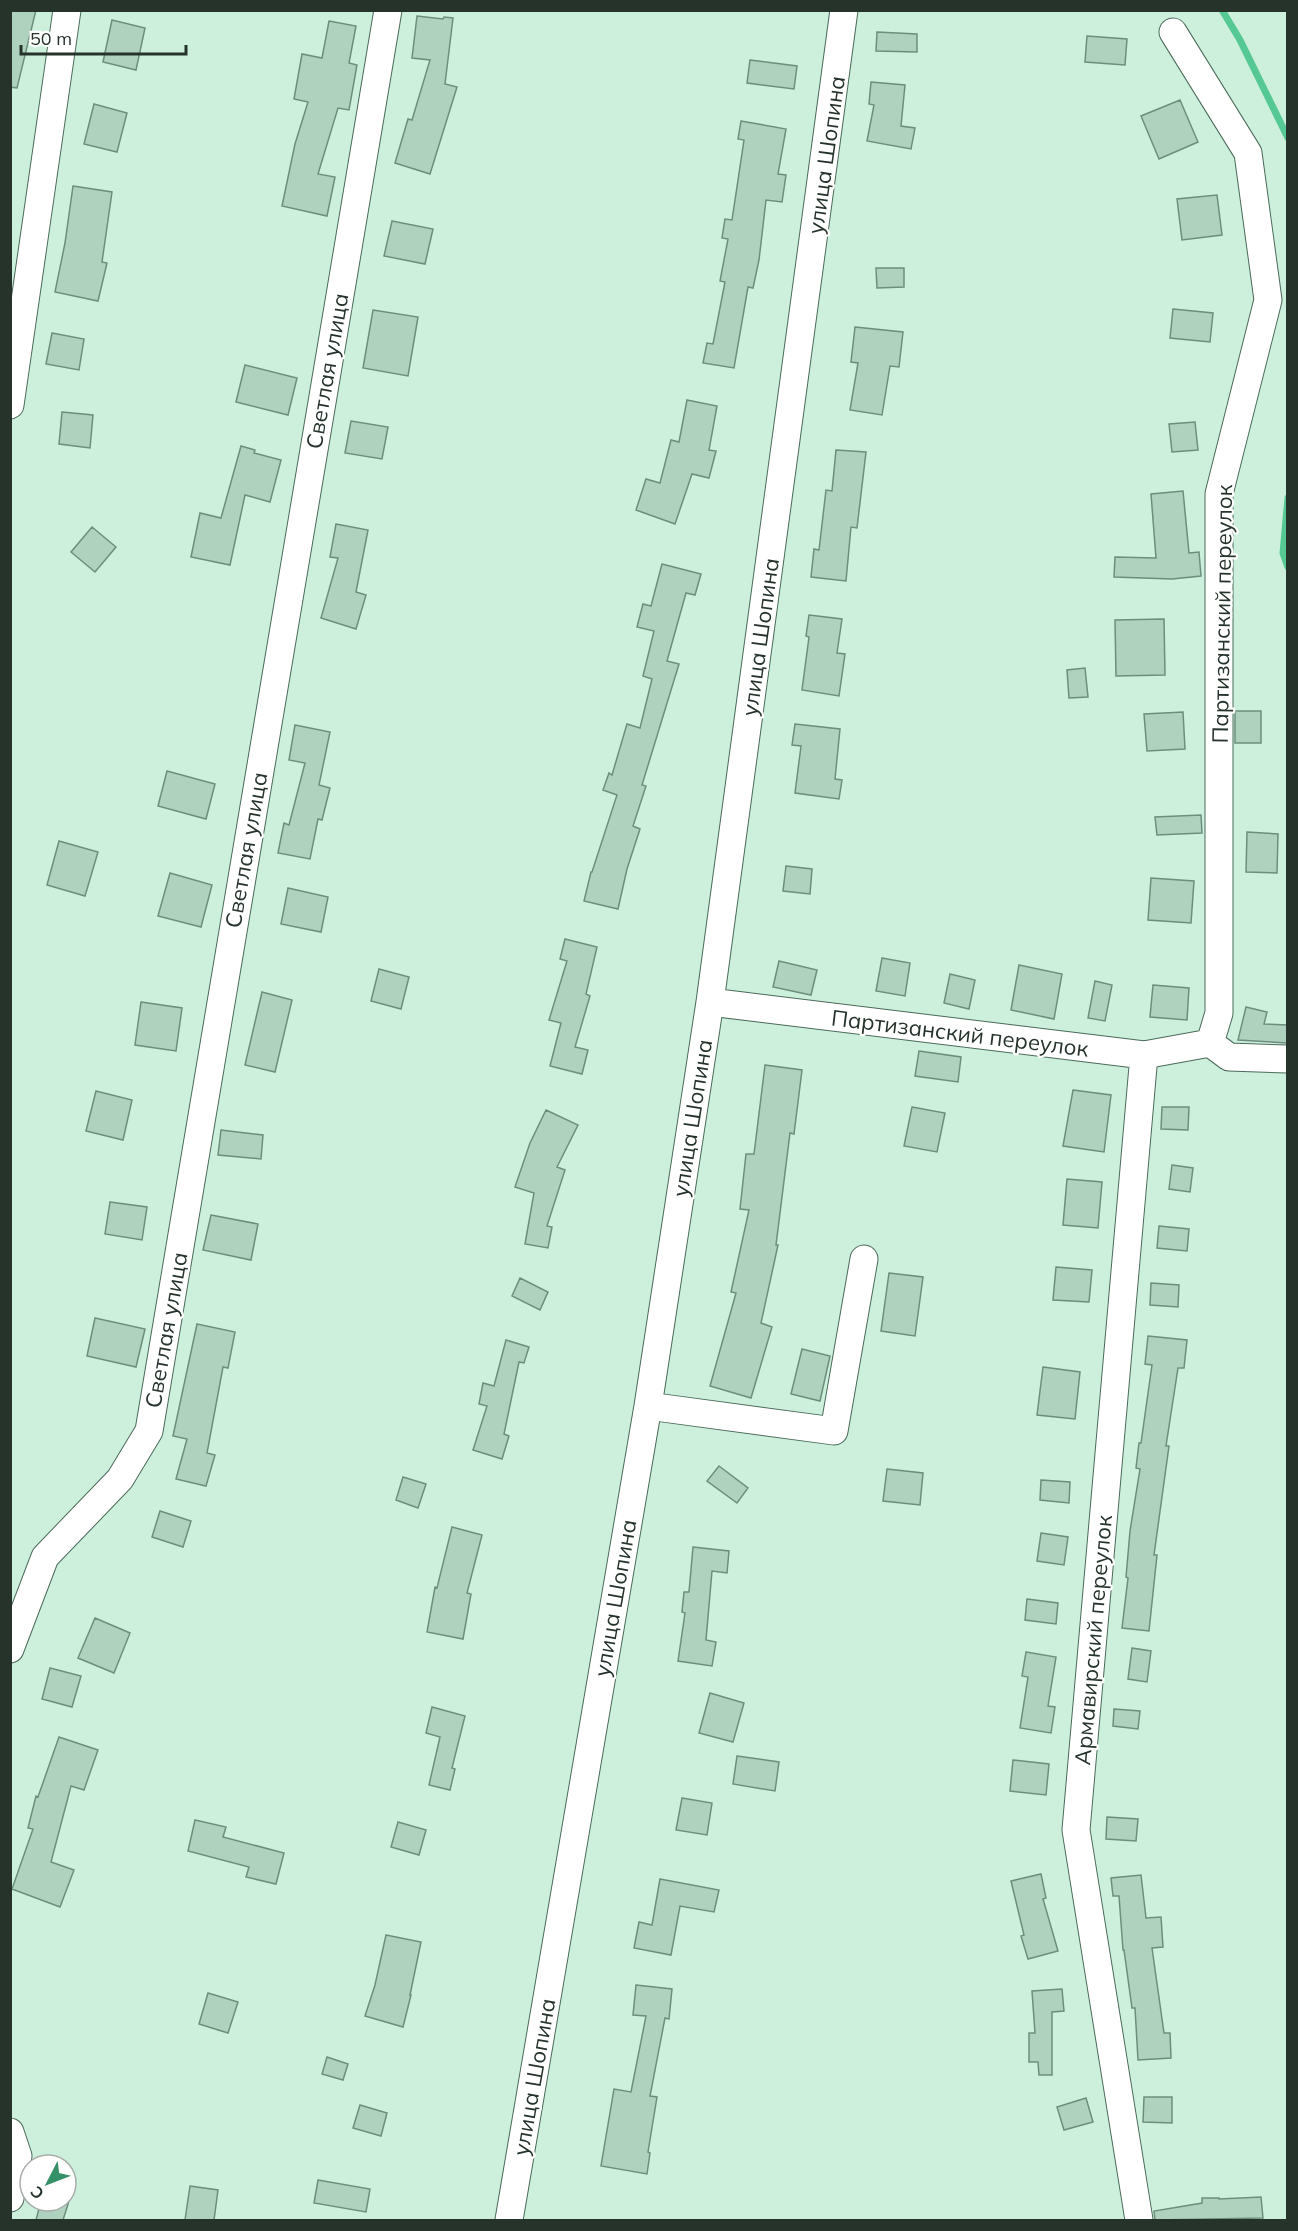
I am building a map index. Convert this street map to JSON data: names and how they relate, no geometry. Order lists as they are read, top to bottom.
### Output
{
  "streets": {
    "street": [
      "улица Шопина",
      "Светлая улица",
      "Партизанский переулок",
      "Армавирский переулок"
    ]
  },
  "crossings": [
    ["улица Шопина", "Партизанский переулок"],
    ["Партизанский переулок", "Армавирский переулок"]
  ],
  "scale_bar": "50 m",
  "north": "bottom left"
}
